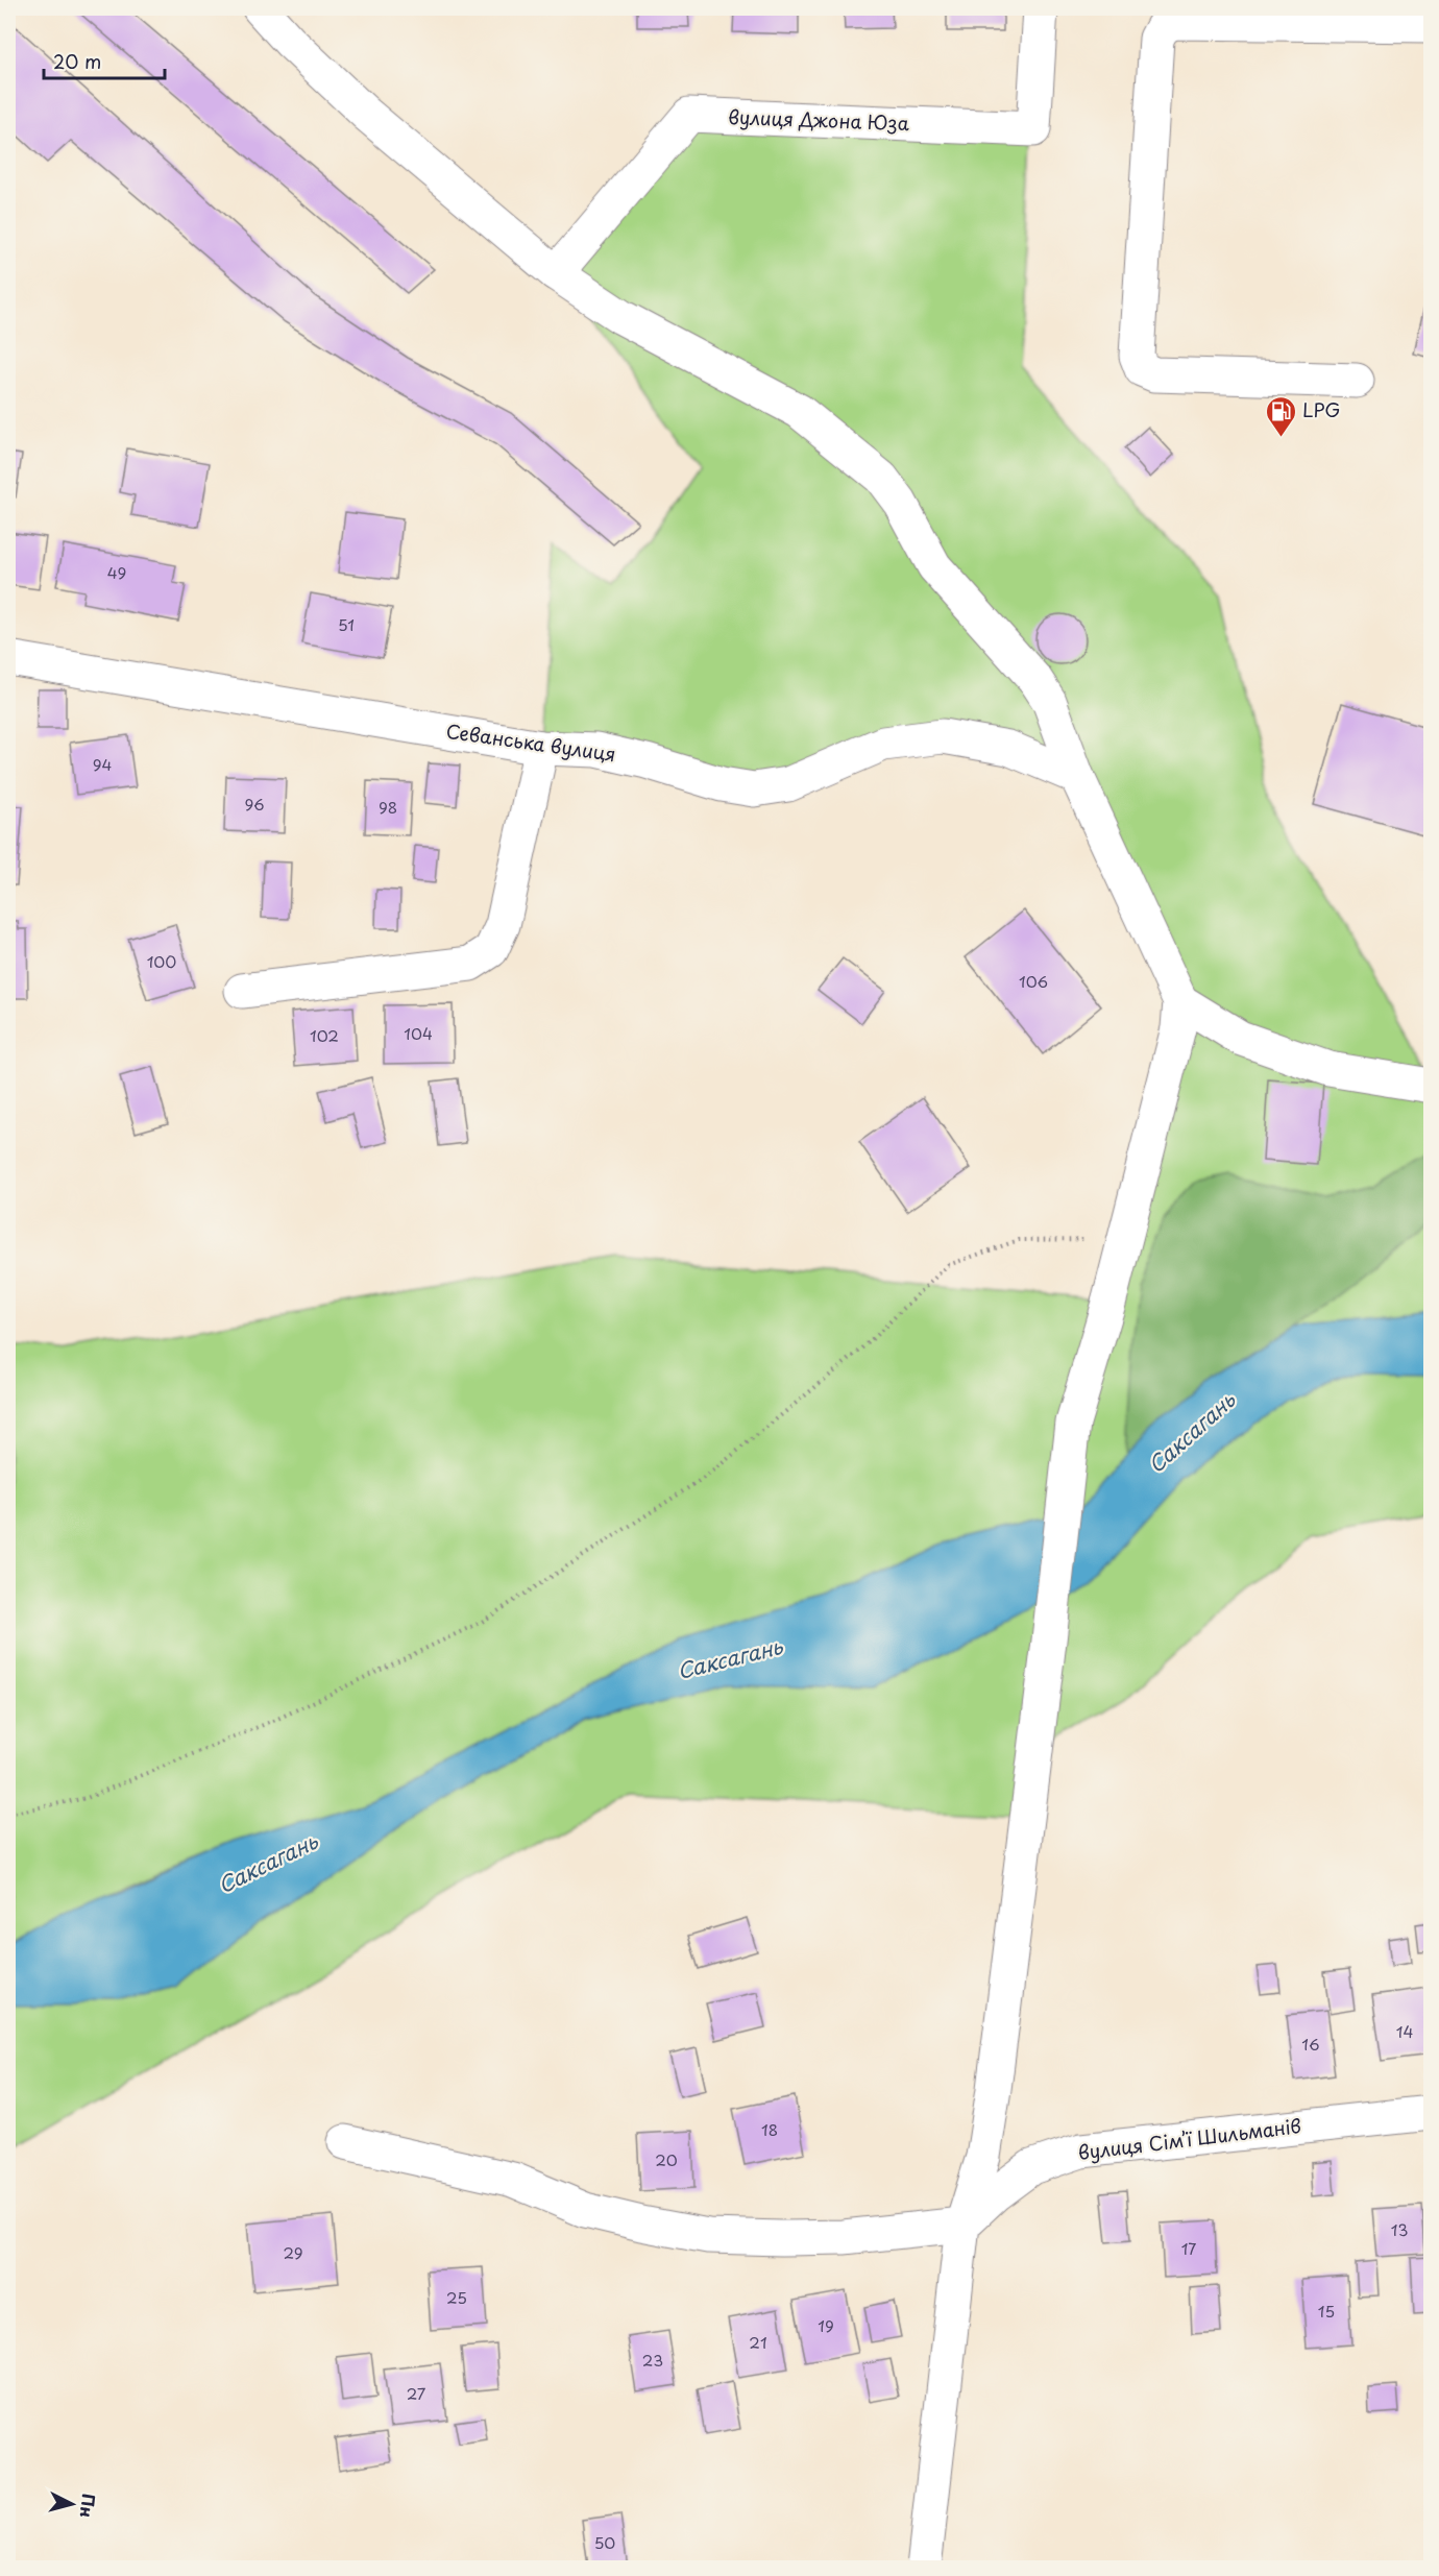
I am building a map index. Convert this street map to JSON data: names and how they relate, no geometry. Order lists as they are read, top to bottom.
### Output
{
  "streets": {
    "street": ["вулиця Джона Юза", "Севанська вулиця", "вулиця Сімʼї Шильманів"]
  },
  "water": ["Саксагань"],
  "places": {
    "fuel station": ["LPG"]
  },
  "house_numbers": [
    "49",
    "51",
    "94",
    "96",
    "98",
    "100",
    "106",
    "104",
    "102",
    "14",
    "16",
    "18",
    "20",
    "13",
    "17",
    "29",
    "25",
    "15",
    "19",
    "21",
    "23",
    "27",
    "50"
  ],
  "scale_bar": "20 m",
  "north": "right"
}
